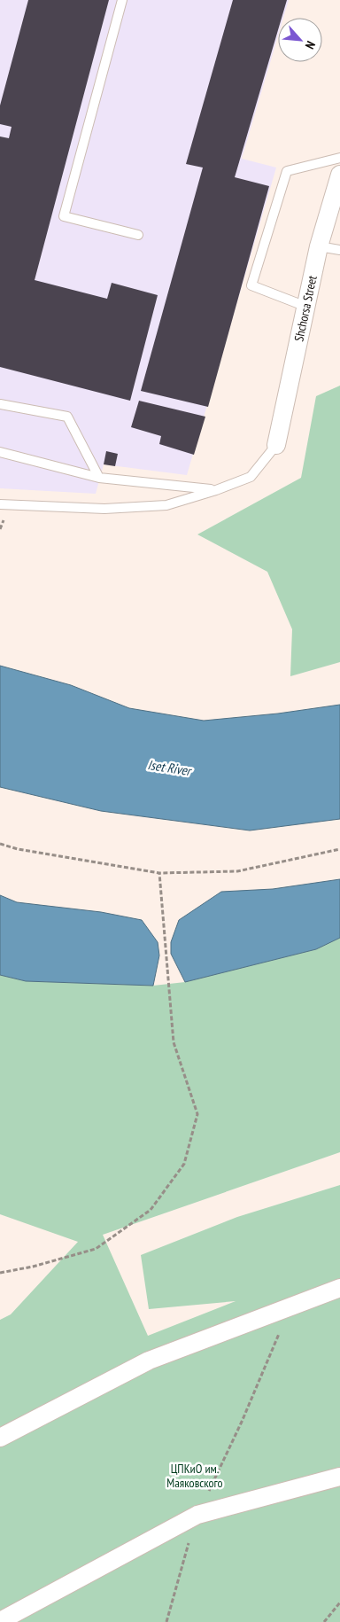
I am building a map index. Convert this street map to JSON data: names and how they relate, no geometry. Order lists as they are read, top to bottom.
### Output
{
  "streets": {
    "street": ["Shchorsa Street"]
  },
  "water": ["Iset River"],
  "parks": ["ЦПКиО им. Маяковского"],
  "north": "bottom right"
}
